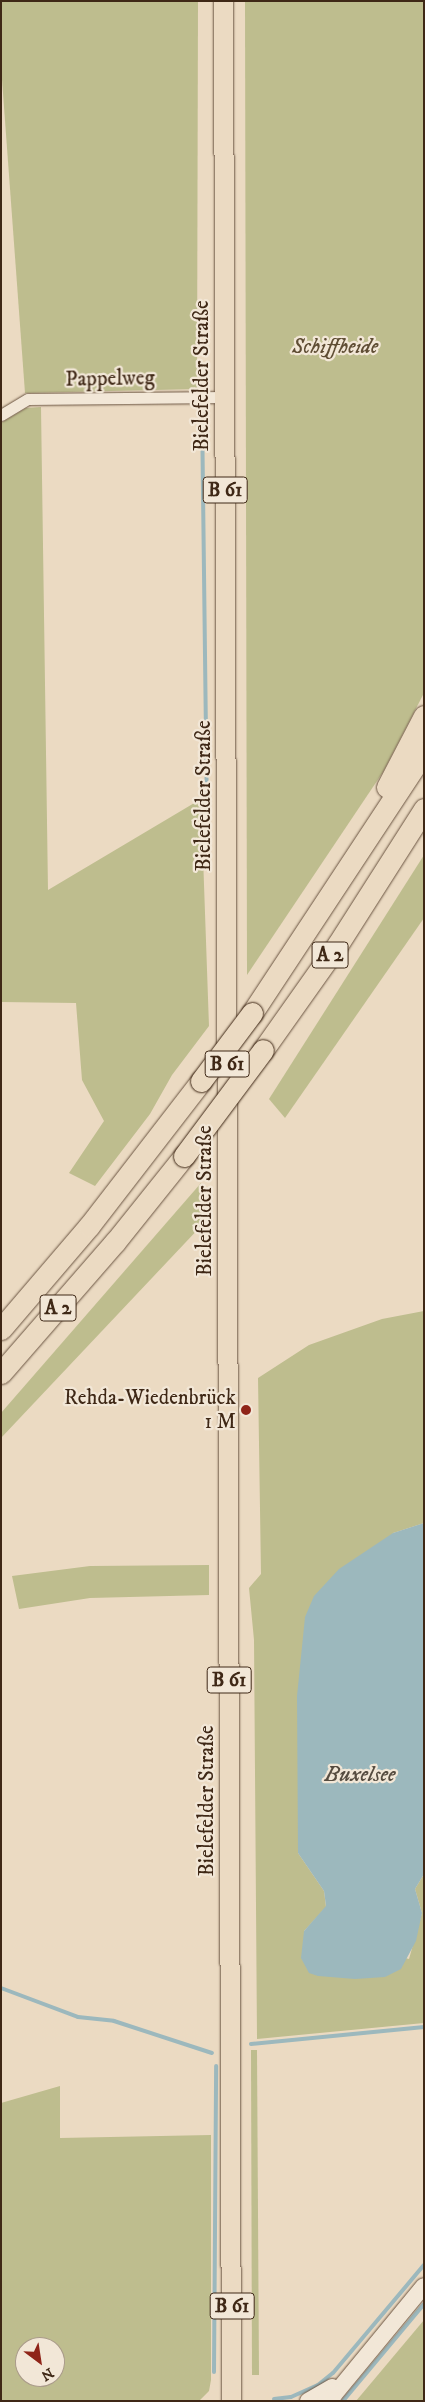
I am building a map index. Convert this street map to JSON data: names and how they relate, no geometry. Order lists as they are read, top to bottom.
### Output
{
  "streets": {
    "highway": ["A 2"],
    "main road": ["Bielefelder Straße", "B 61"],
    "street": ["Pappelweg"]
  },
  "crossings": [
    ["Bielefelder Straße", "Pappelweg"]
  ],
  "water": ["Buxelsee"],
  "parks": ["Schiffheide"],
  "places": ["Rehda-Wiedenbrück 1 M"],
  "north": "bottom right"
}
